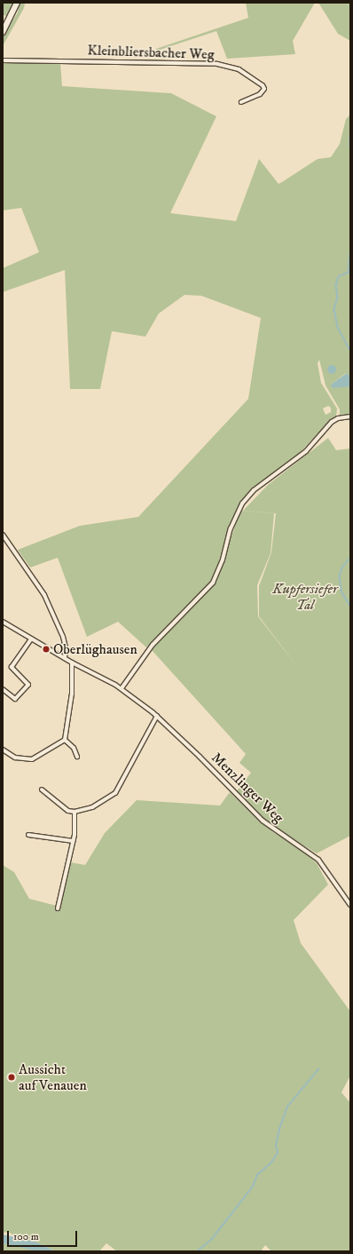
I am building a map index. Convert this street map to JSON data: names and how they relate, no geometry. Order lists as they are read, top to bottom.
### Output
{
  "streets": {
    "street": ["Kleinbliersbacher Weg", "Menzlinger Weg"]
  },
  "parks": ["Kupfersiefer Tal"],
  "places": ["Oberlüghausen", "Aussicht auf Venauen"],
  "scale_bar": "100 m"
}
